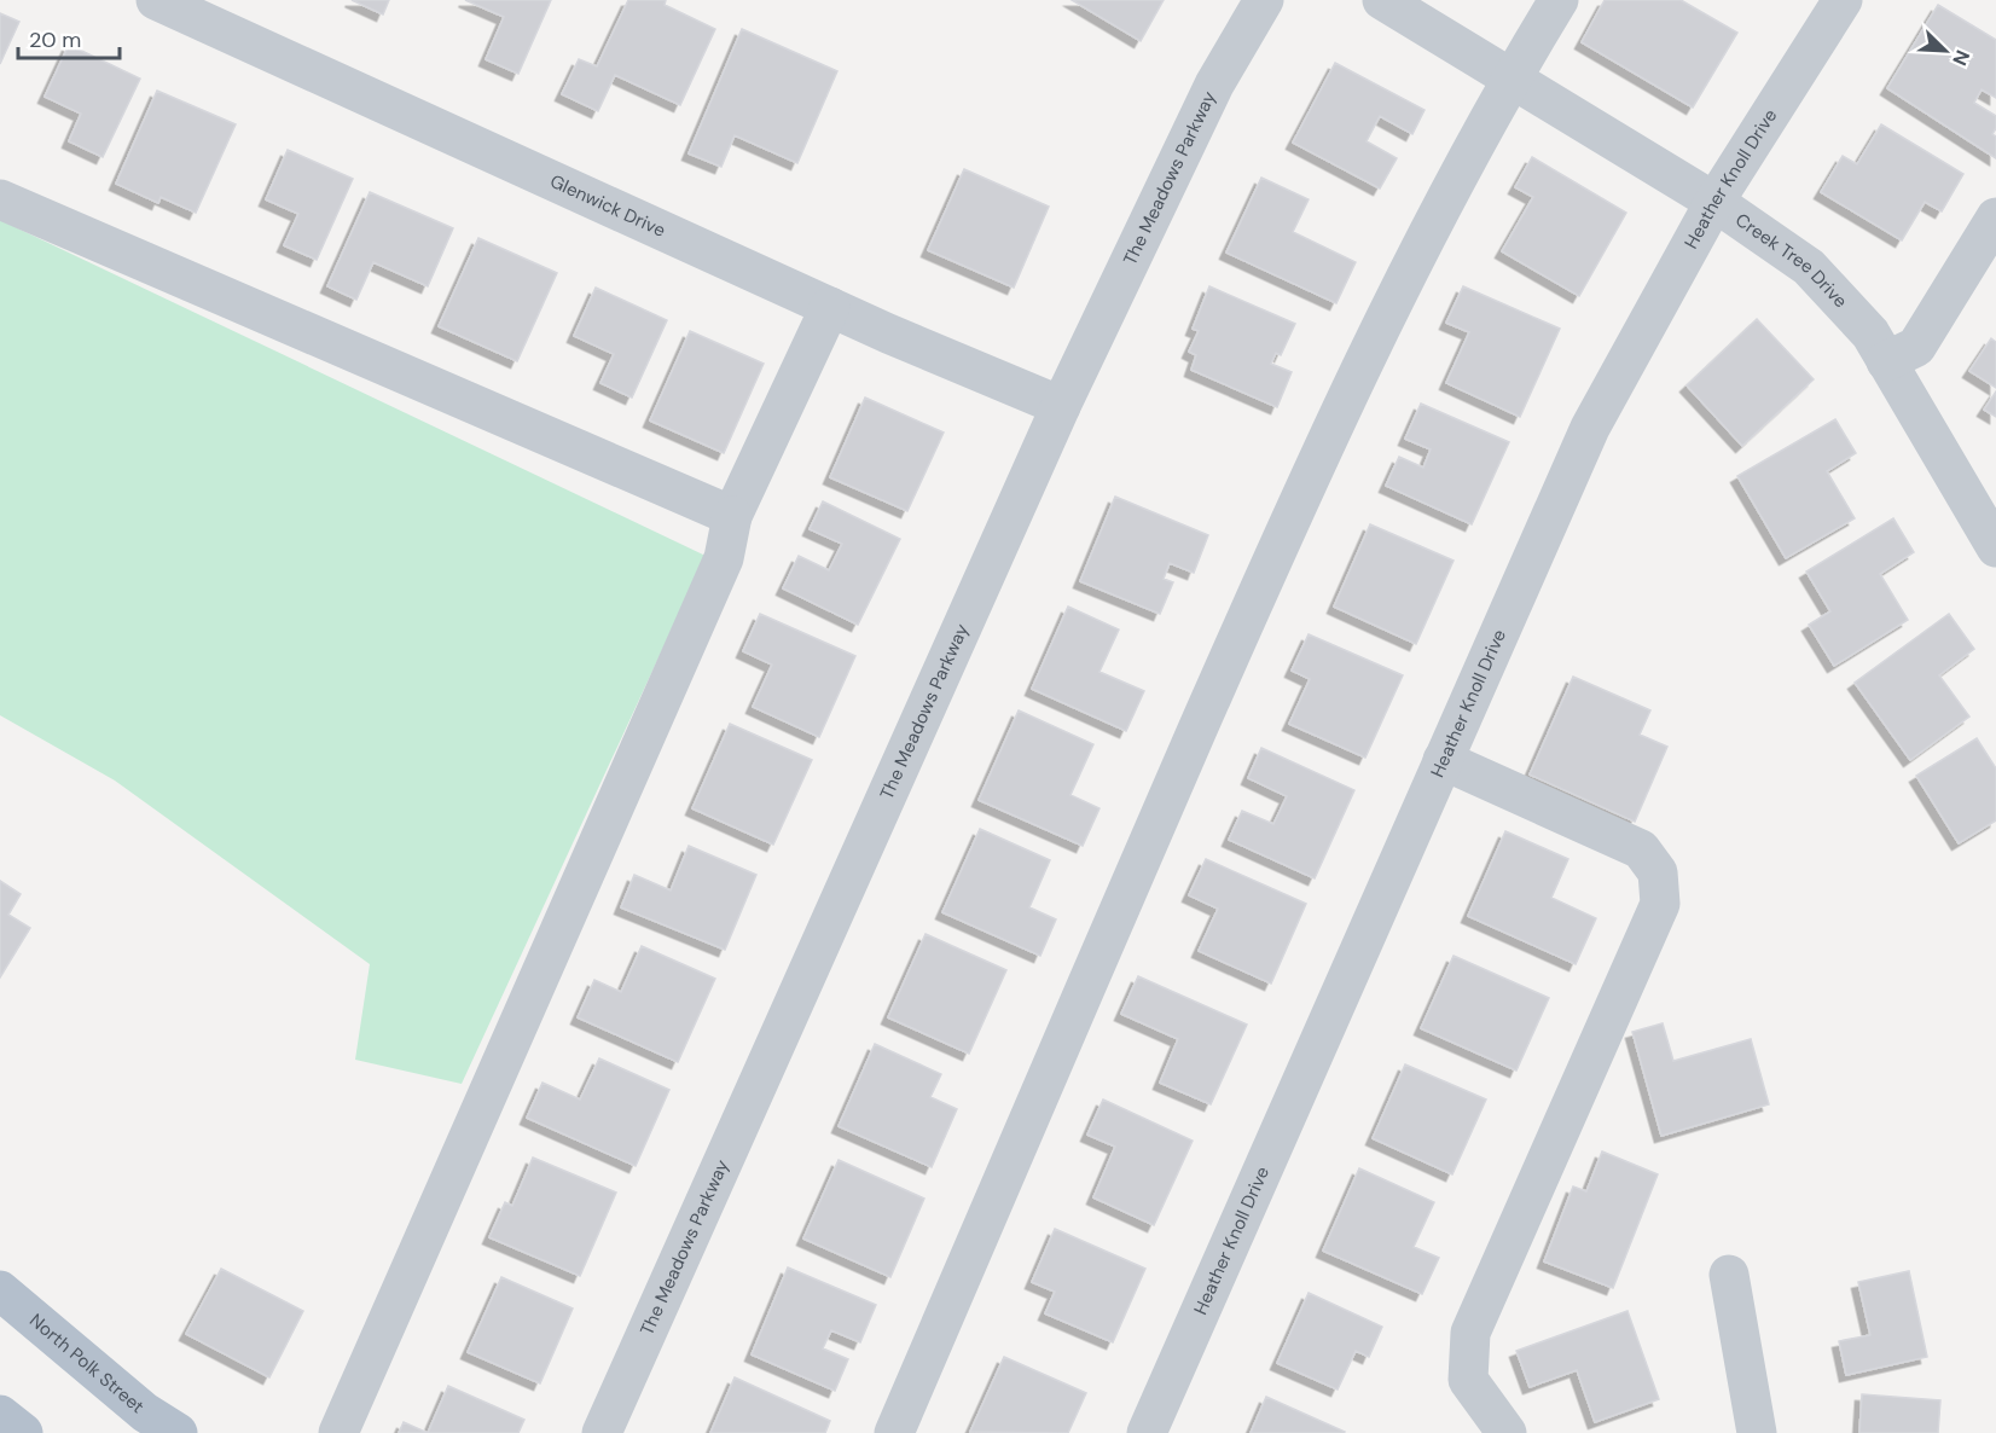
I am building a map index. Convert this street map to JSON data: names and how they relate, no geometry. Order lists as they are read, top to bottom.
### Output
{
  "streets": {
    "main road": ["North Polk Street"],
    "street": [
      "The Meadows Parkway",
      "Heather Knoll Drive",
      "Glenwick Drive",
      "Creek Tree Drive"
    ]
  },
  "crossings": [
    ["The Meadows Parkway", "Glenwick Drive"],
    ["Heather Knoll Drive", "Creek Tree Drive"]
  ],
  "scale_bar": "20 m",
  "north": "bottom right"
}
